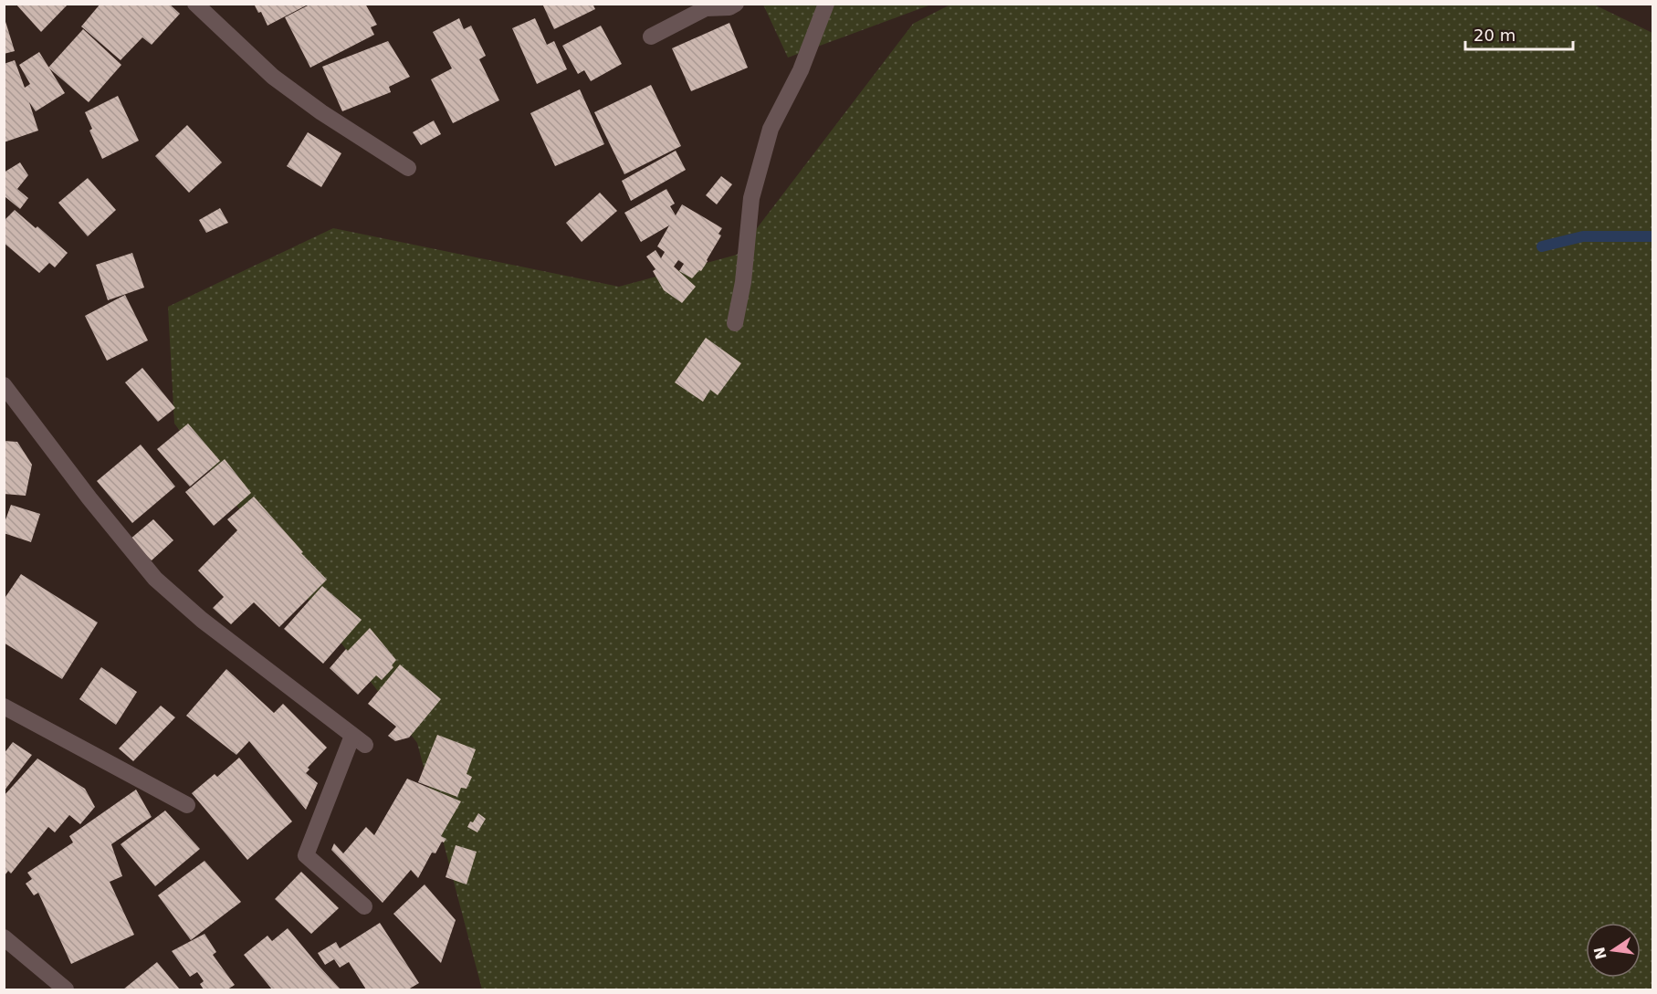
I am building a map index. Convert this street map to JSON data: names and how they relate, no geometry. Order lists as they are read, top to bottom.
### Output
{
  "scale_bar": "20 m",
  "north": "left"
}
